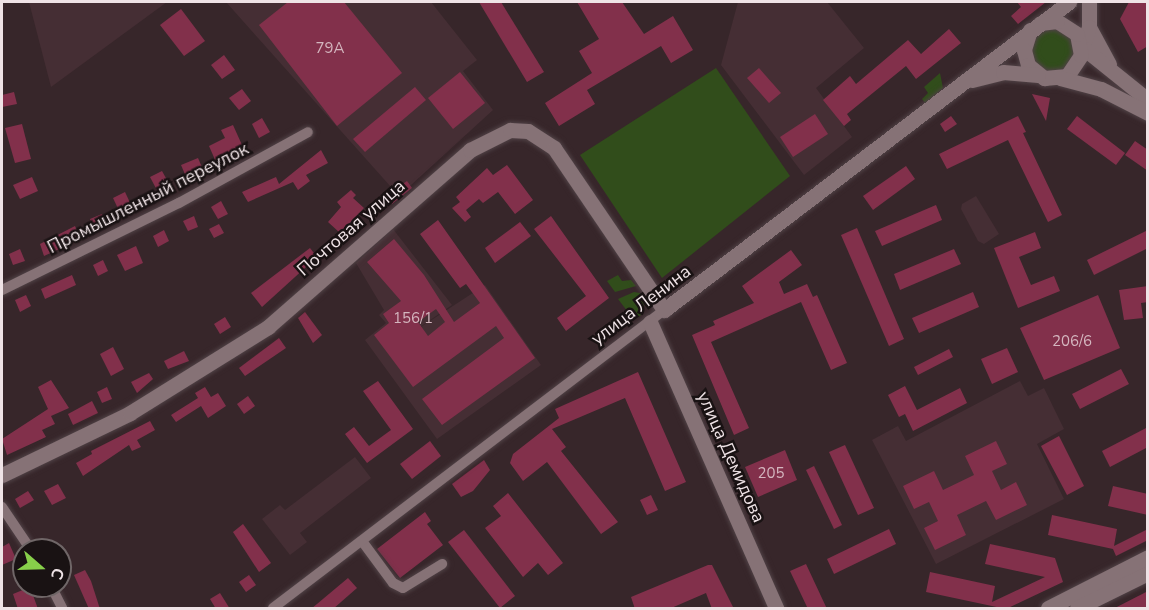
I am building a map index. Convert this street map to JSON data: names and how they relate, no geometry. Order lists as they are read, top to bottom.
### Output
{
  "streets": {
    "main road": ["Почтовая улица", "улица Ленина", "улица Демидова"],
    "street": ["Промышленный переулок"]
  },
  "crossings": [
    ["Почтовая улица", "улица Ленина"],
    ["улица Ленина", "улица Демидова"]
  ],
  "house_numbers": [
    "79А",
    "156/1",
    "206/6",
    "205"
  ],
  "north": "right"
}
